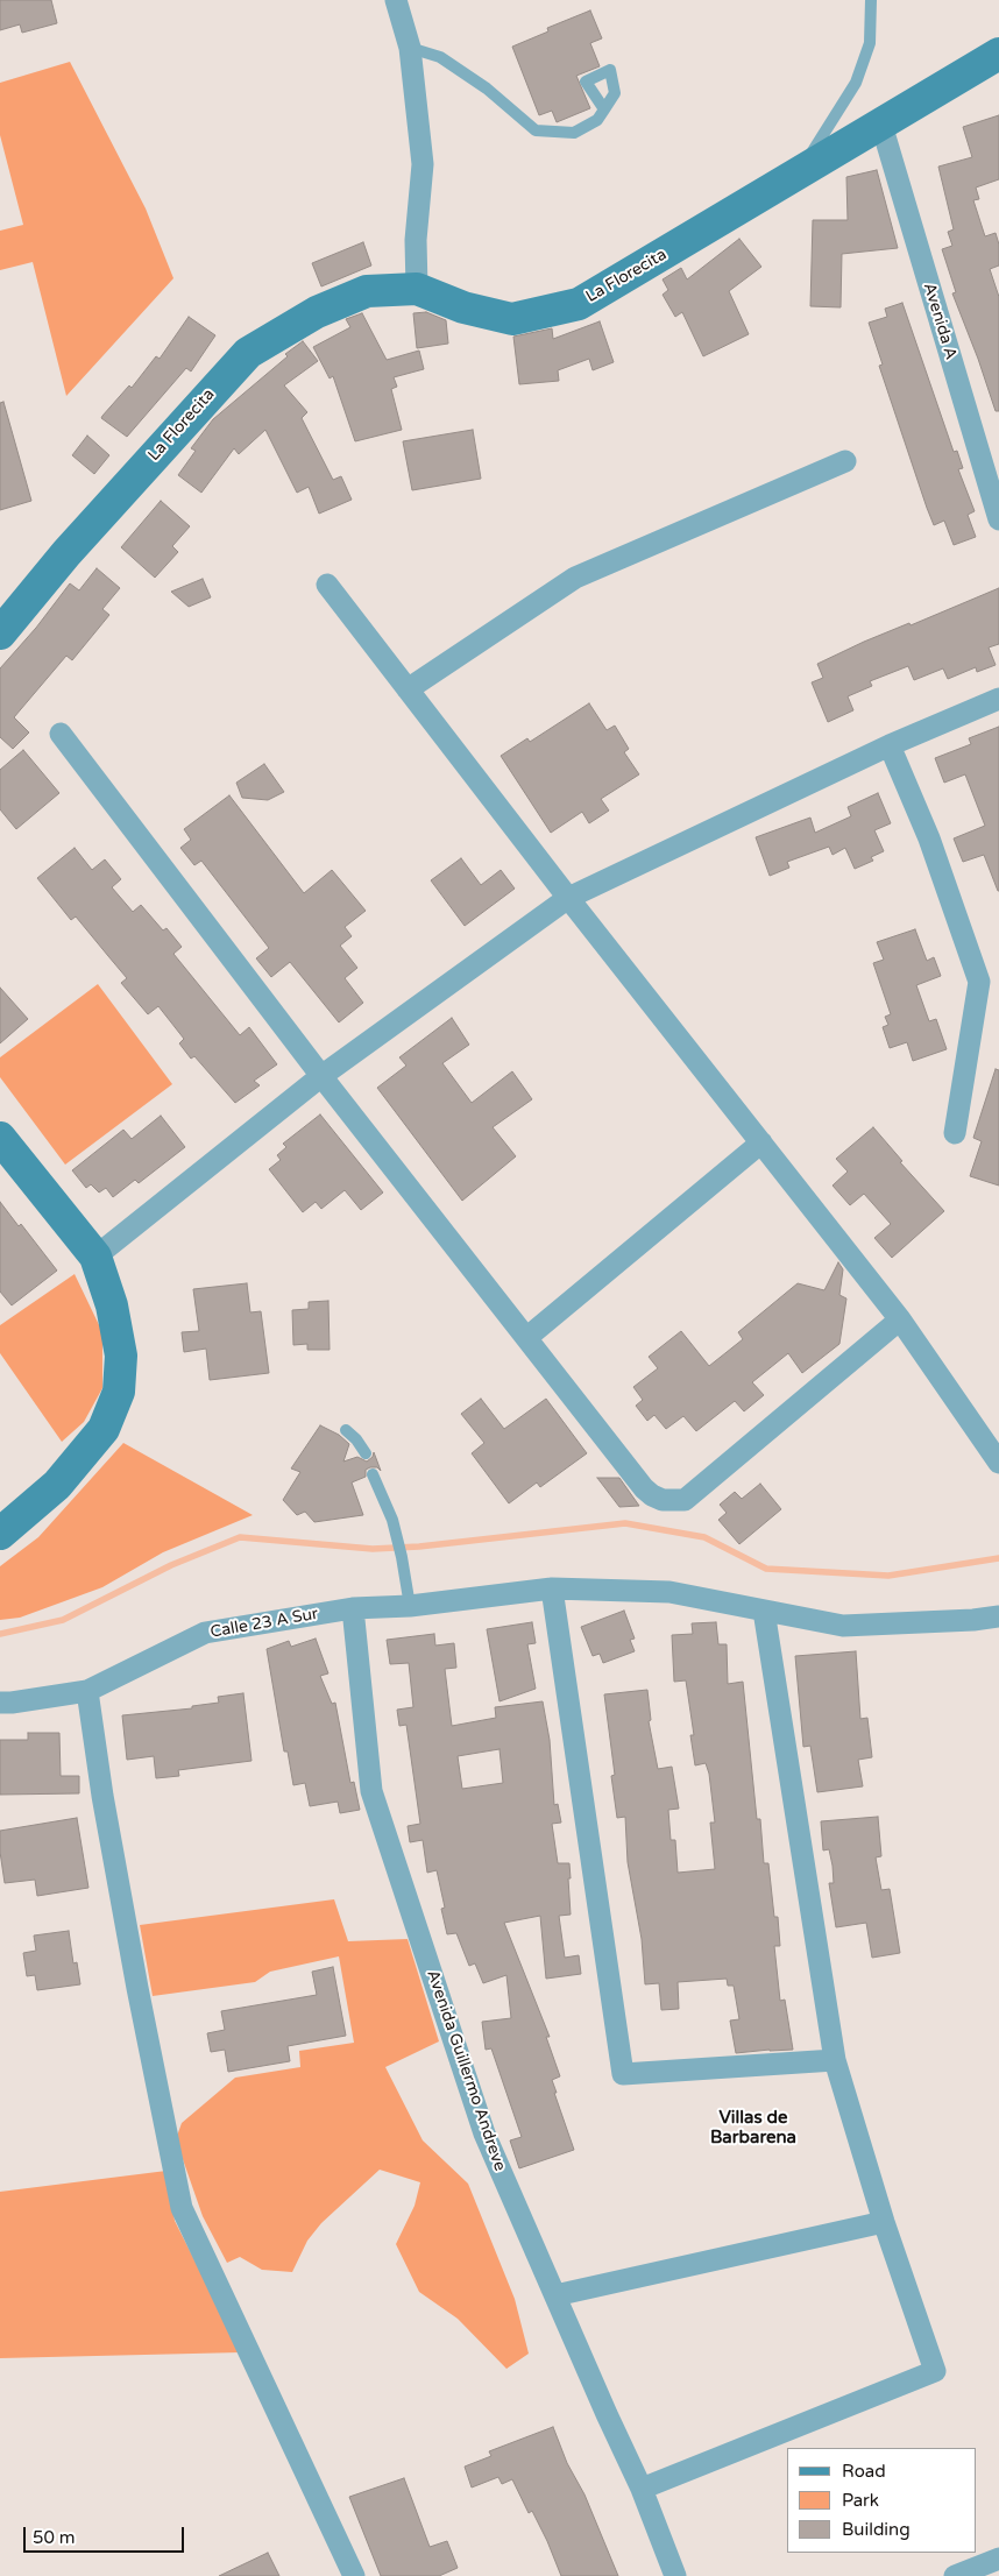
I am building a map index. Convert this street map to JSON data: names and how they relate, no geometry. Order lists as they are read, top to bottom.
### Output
{
  "streets": {
    "main road": ["La Florecita"],
    "street": ["Avenida A", "Calle 23 A Sur", "Avenida Guillermo Andreve"]
  },
  "crossings": [
    ["La Florecita", "Avenida A"],
    ["Calle 23 A Sur", "Avenida Guillermo Andreve"]
  ],
  "districts": ["Villas de Barbarena"],
  "legend": ["Road", "Park", "Building"],
  "scale_bar": "50 m"
}
